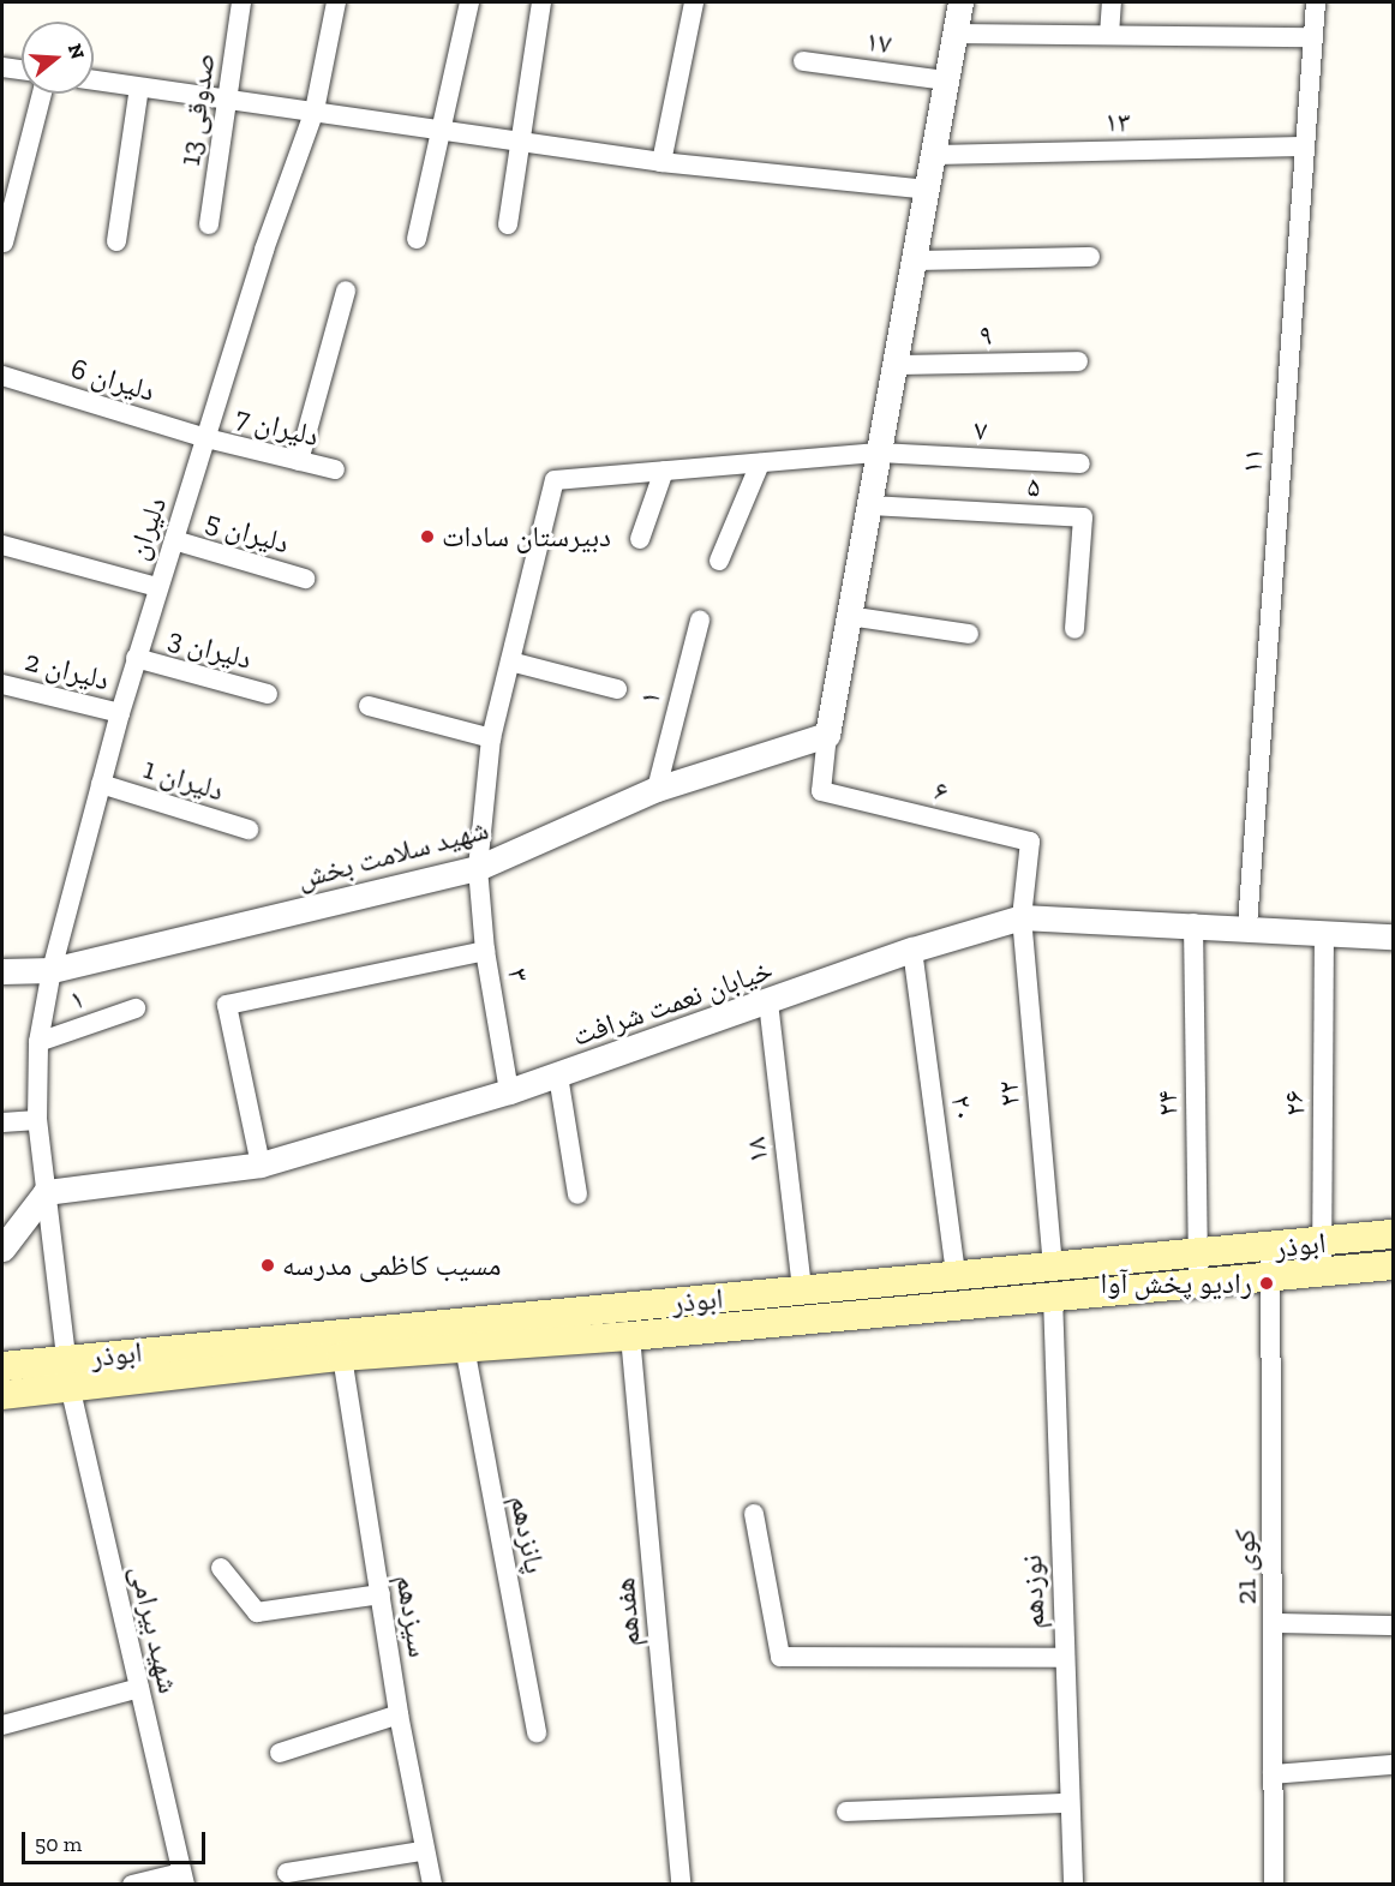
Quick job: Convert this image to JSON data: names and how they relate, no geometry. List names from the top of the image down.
{
  "streets": {
    "main road": ["ابوذر"],
    "street": [
      "۱۷",
      "صدوقی 13",
      "۱۳",
      "۹",
      "دلیران 6",
      "دلیران 7",
      "۷",
      "۱۱",
      "۵",
      "دلیران",
      "دلیران 5",
      "دلیران 3",
      "دلیران 2",
      "۱",
      "دلیران 1",
      "۶",
      "شهید سلامت بخش",
      "۳",
      "خیابان نعمت شرافت",
      "۲۲",
      "۲۴",
      "۲۶",
      "۲۰",
      "۱۸",
      "پانزدهم",
      "کوی 21",
      "نوزدهم",
      "هفدهم",
      "سیزدهم",
      "شهید بیرامی"
    ]
  },
  "crossings": [
    ["۱۳", "۱۱"],
    ["دلیران 6", "دلیران 7"],
    ["دلیران 6", "دلیران"],
    ["دلیران 7", "دلیران"],
    ["۷", "۳"],
    ["۱۱", "خیابان نعمت شرافت"],
    ["دلیران", "دلیران 5"],
    ["دلیران", "دلیران 3"],
    ["دلیران", "دلیران 2"],
    ["دلیران", "۱"],
    ["دلیران", "دلیران 1"],
    ["دلیران", "شهید سلامت بخش"],
    ["دلیران", "خیابان نعمت شرافت"],
    ["دلیران", "شهید بیرامی"],
    ["۱", "شهید سلامت بخش"],
    ["۶", "شهید سلامت بخش"],
    ["۶", "خیابان نعمت شرافت"],
    ["۶", "۲۲"],
    ["شهید سلامت بخش", "۳"],
    ["۳", "خیابان نعمت شرافت"],
    ["خیابان نعمت شرافت", "۲۲"],
    ["خیابان نعمت شرافت", "۲۴"],
    ["خیابان نعمت شرافت", "۲۶"],
    ["خیابان نعمت شرافت", "۲۰"],
    ["خیابان نعمت شرافت", "۱۸"],
    ["خیابان نعمت شرافت", "شهید بیرامی"],
    ["۲۲", "ابوذر"],
    ["۲۴", "ابوذر"],
    ["۲۶", "ابوذر"],
    ["۲۰", "ابوذر"],
    ["۱۸", "ابوذر"],
    ["ابوذر", "پانزدهم"],
    ["ابوذر", "کوی 21"],
    ["ابوذر", "نوزدهم"],
    ["ابوذر", "هفدهم"],
    ["ابوذر", "سیزدهم"],
    ["ابوذر", "شهید بیرامی"]
  ],
  "places": ["دبیرستان سادات", "مسیب کاظمی مدرسه", "رادیو پخش آوا"],
  "scale_bar": "50 m",
  "north": "right"
}
